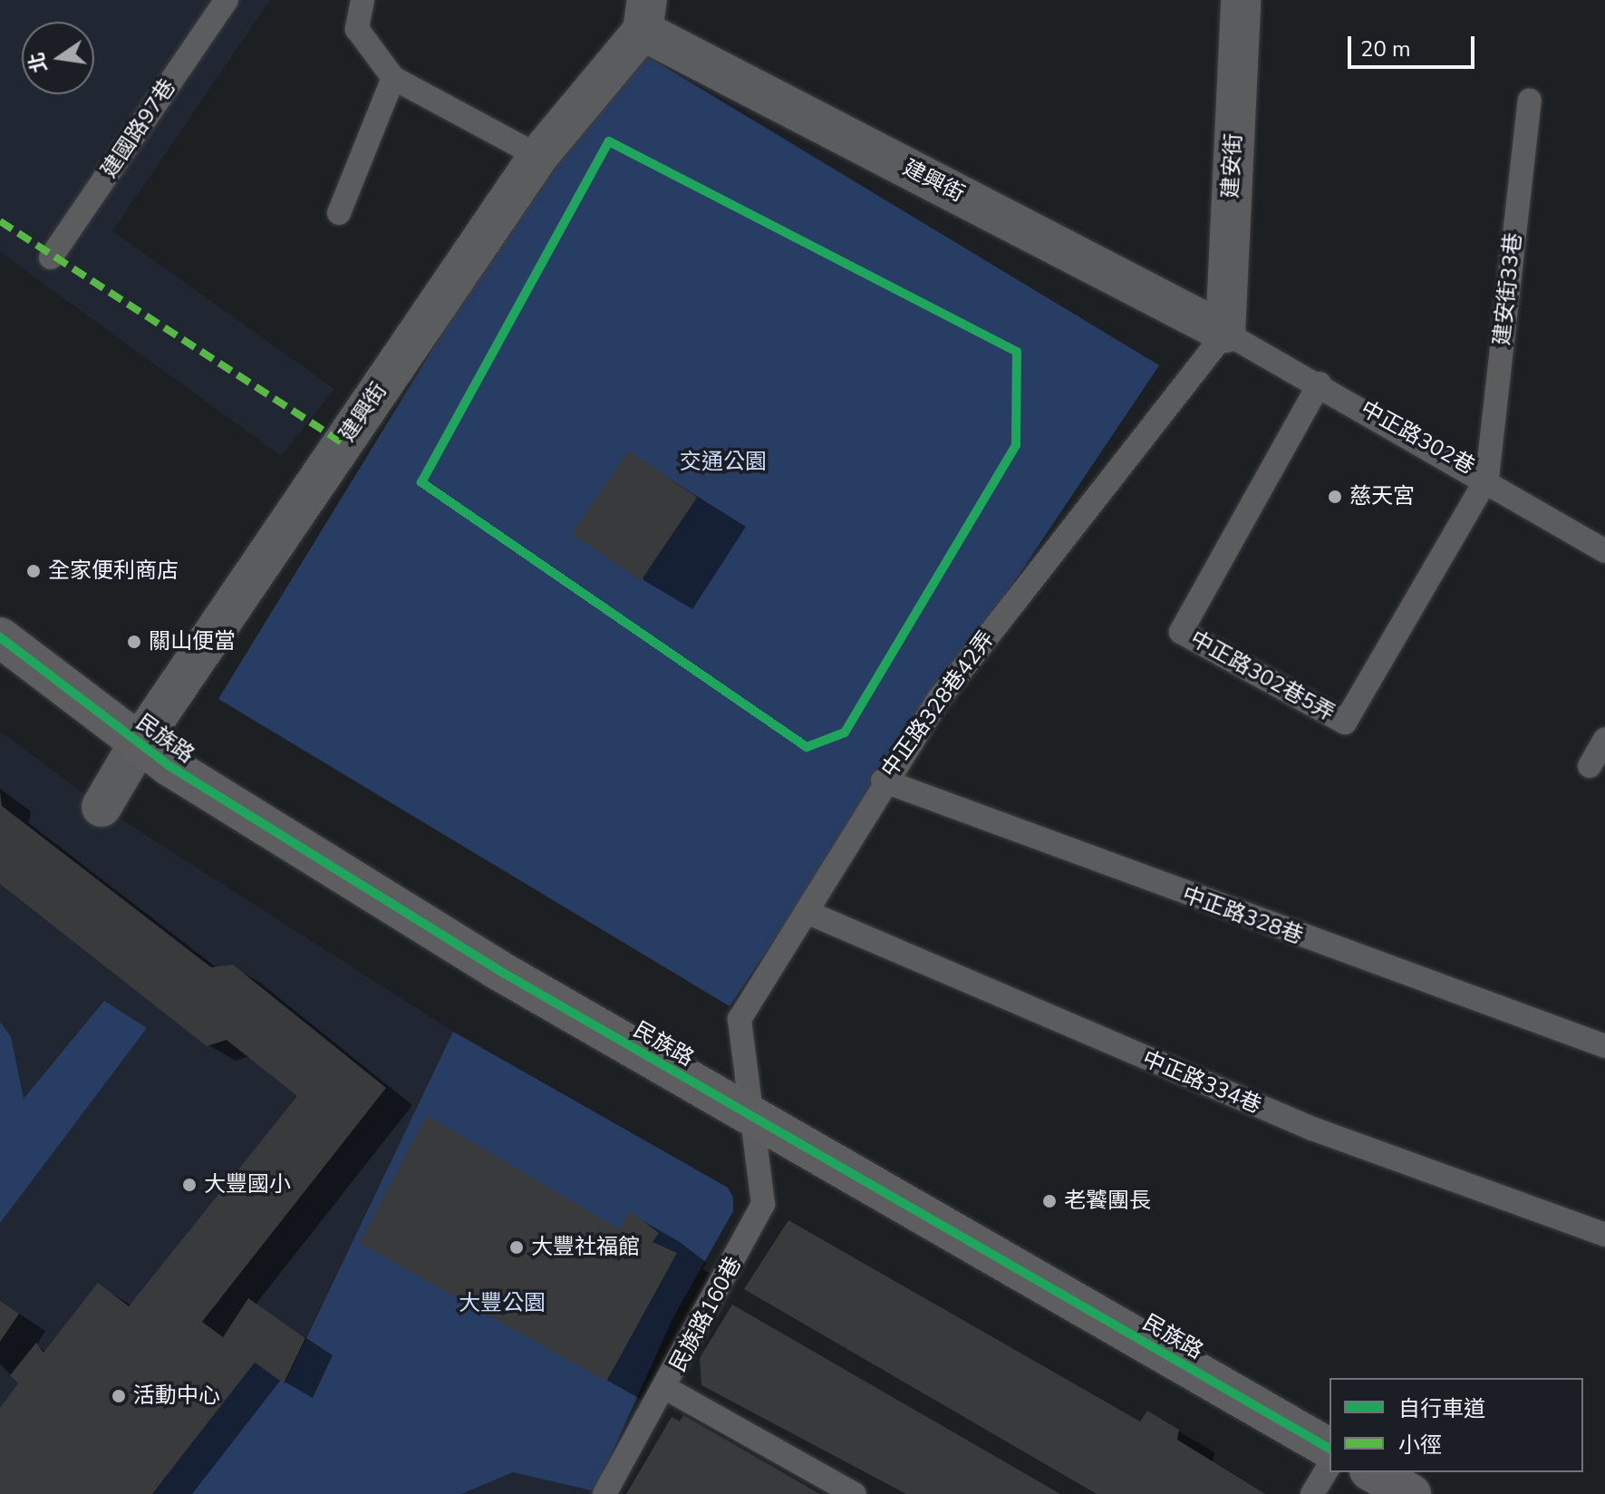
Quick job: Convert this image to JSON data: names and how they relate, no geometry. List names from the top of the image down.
{
  "streets": {
    "street": ["建安街", "建興街", "民族路"],
    "lane": [
      "建國路97巷",
      "建安街33巷",
      "中正路302巷",
      "中正路302巷5弄",
      "中正路328巷42弄",
      "中正路328巷",
      "中正路334巷",
      "民族路160巷"
    ]
  },
  "crossings": [
    ["建安街", "建興街"],
    ["建安街", "中正路302巷"],
    ["建安街", "中正路328巷42弄"],
    ["建興街", "中正路302巷"],
    ["建興街", "中正路328巷42弄"],
    ["建興街", "民族路"],
    ["建安街33巷", "中正路302巷"],
    ["建安街33巷", "中正路302巷5弄"],
    ["中正路302巷", "中正路302巷5弄"],
    ["中正路302巷", "中正路328巷42弄"],
    ["中正路328巷42弄", "民族路"],
    ["中正路328巷42弄", "中正路328巷"],
    ["中正路328巷42弄", "中正路334巷"],
    ["中正路328巷42弄", "民族路160巷"],
    ["民族路", "民族路160巷"]
  ],
  "parks": ["交通公園", "大豐公園"],
  "places": [
    "慈天宮",
    "全家便利商店",
    "關山便當",
    "大豐國小",
    "老饕團長",
    "大豐社福館",
    "活動中心"
  ],
  "legend": ["自行車道", "小徑"],
  "scale_bar": "20 m",
  "north": "left"
}
